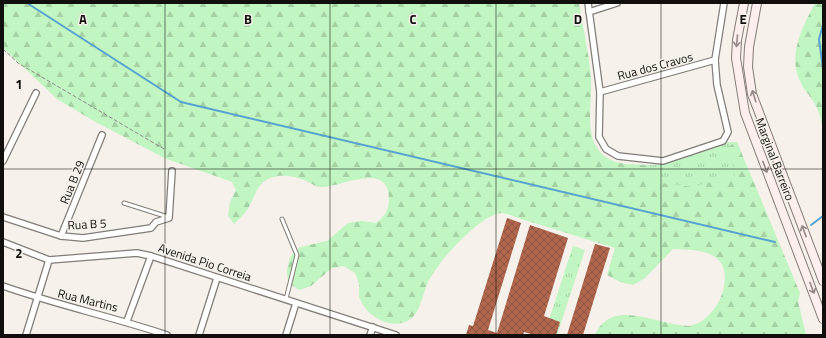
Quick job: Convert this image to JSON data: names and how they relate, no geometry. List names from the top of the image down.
{
  "streets": {
    "street": [
      "Rua dos Cravos",
      "Marginal Barreiro",
      "Rua B 29",
      "Rua B 5",
      "Avenida Pio Correia",
      "Rua Martins"
    ]
  },
  "crossings": [
    ["Rua B 29", "Rua B 5"]
  ],
  "grid": {
    "columns": [
      "A",
      "B",
      "C",
      "D",
      "E"
    ],
    "rows": ["1", "2"]
  }
}
